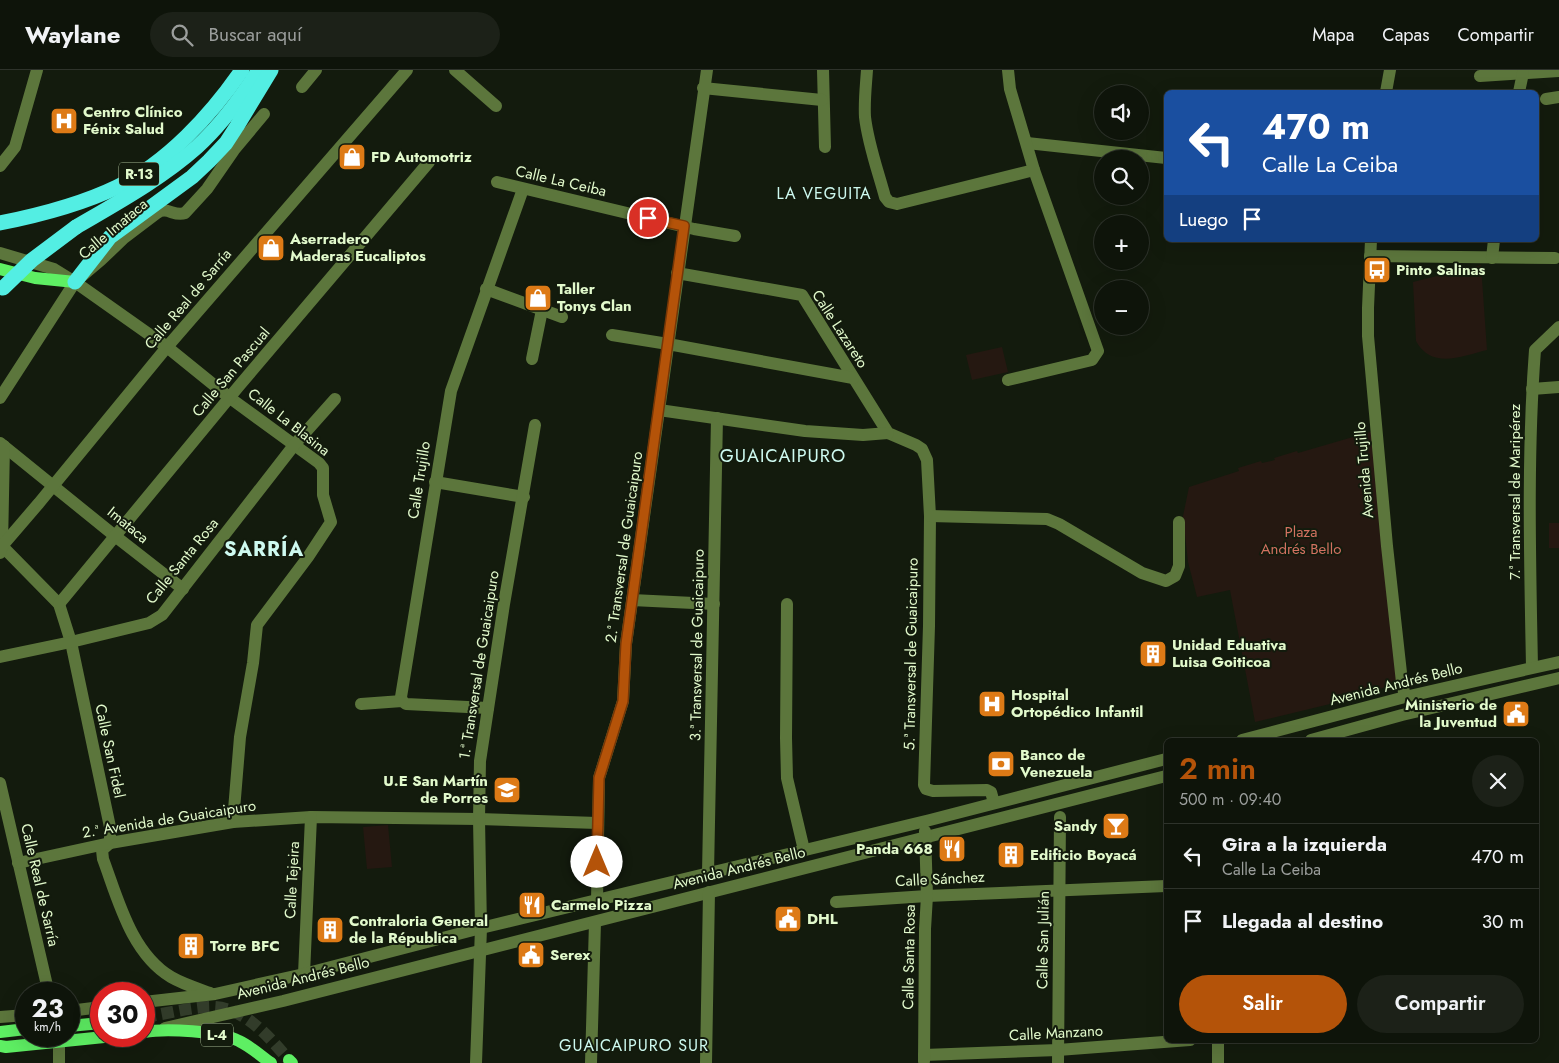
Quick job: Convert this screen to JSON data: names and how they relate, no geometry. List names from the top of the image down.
{
  "streets": {
    "highway": ["R-13"],
    "main road": ["L-4"],
    "street": [
      "Calle La Ceiba",
      "Calle Imataca",
      "Calle Real de Sarría",
      "Calle Lazareto",
      "Calle San Pascual",
      "Calle La Blasina",
      "Avenida Trujillo",
      "Calle Trujillo",
      "7.ª Transversal de Maripérez",
      "Imataca",
      "2.ª Transversal de Guaicaipuro",
      "Calle Santa Rosa",
      "3.ª Transversal de Guaicaipuro",
      "5.ª Transversal de Guaicaipuro",
      "1.ª Transversal de Guaicaipuro",
      "Avenida Andrés Bello",
      "Calle San Fidel",
      "2.ª Avenida de Guaicaipuro",
      "Calle Sánchez",
      "Calle Tejeira",
      "Calle San Julián",
      "Calle Manzano"
    ]
  },
  "crossings": [
    ["R-13", "Calle Imataca"],
    ["R-13", "Calle La Blasina"],
    ["Calle La Ceiba", "Calle Trujillo"],
    ["Calle La Ceiba", "2.ª Transversal de Guaicaipuro"],
    ["Calle Imataca", "Calle La Blasina"],
    ["Calle Real de Sarría", "Calle La Blasina"],
    ["Calle Real de Sarría", "Imataca"],
    ["Calle Real de Sarría", "Calle San Fidel"],
    ["Calle Real de Sarría", "2.ª Avenida de Guaicaipuro"],
    ["Calle Lazareto", "2.ª Transversal de Guaicaipuro"],
    ["Calle Lazareto", "5.ª Transversal de Guaicaipuro"],
    ["Calle San Pascual", "Calle La Blasina"],
    ["Calle San Pascual", "Imataca"],
    ["Calle San Pascual", "Calle San Fidel"],
    ["Calle La Blasina", "Calle Santa Rosa"],
    ["Calle La Blasina", "2.ª Avenida de Guaicaipuro"],
    ["Avenida Trujillo", "Avenida Andrés Bello"],
    ["7.ª Transversal de Maripérez", "Avenida Andrés Bello"],
    ["Imataca", "Calle Santa Rosa"],
    ["2.ª Transversal de Guaicaipuro", "Avenida Andrés Bello"],
    ["2.ª Transversal de Guaicaipuro", "2.ª Avenida de Guaicaipuro"],
    ["Calle Santa Rosa", "Avenida Andrés Bello"],
    ["Calle Santa Rosa", "Calle San Fidel"],
    ["Calle Santa Rosa", "Calle Sánchez"],
    ["Calle Santa Rosa", "Calle Manzano"],
    ["3.ª Transversal de Guaicaipuro", "Avenida Andrés Bello"],
    ["5.ª Transversal de Guaicaipuro", "Avenida Andrés Bello"],
    ["1.ª Transversal de Guaicaipuro", "Avenida Andrés Bello"],
    ["1.ª Transversal de Guaicaipuro", "2.ª Avenida de Guaicaipuro"],
    ["Avenida Andrés Bello", "Calle San Fidel"],
    ["Avenida Andrés Bello", "Calle Tejeira"],
    ["Calle San Fidel", "2.ª Avenida de Guaicaipuro"],
    ["2.ª Avenida de Guaicaipuro", "Calle Tejeira"],
    ["Calle Sánchez", "Calle San Julián"],
    ["Calle San Julián", "Calle Manzano"]
  ],
  "districts": [
    "LA VEGUITA",
    "GUAICAIPURO",
    "SARRÍA",
    "GUAICAIPURO SUR"
  ],
  "parks": ["Plaza Andrés Bello"],
  "places": {
    "hospital": ["Centro Clínico Fénix Salud", "Hospital Ortopédico Infantil"],
    "shop": ["FD Automotriz", "Aserradero Maderas Eucaliptos", "Taller Tonys Clan"],
    "bus stop": ["Pinto Salinas"],
    "building": [
      "Unidad Eduativa Luisa Goiticoa",
      "Edificio Boyacá",
      "Contraloria General de la Républica",
      "Torre BFC"
    ],
    "public building": ["Ministerio de la Juventud", "DHL", "Serex"],
    "bank": ["Banco de Venezuela"],
    "school or university": ["U.E San Martín de Porres"],
    "bar": ["Sandy"],
    "restaurant": ["Panda 668", "Carmelo Pizza"]
  },
  "page": {
    "header": "Waylane",
    "search": "Buscar aquí",
    "nav": ["Mapa", "Capas", "Compartir"],
    "map_buttons": ["+", "−"],
    "turn": ["470 m", "Calle La Ceiba"],
    "then": "Luego",
    "heading": ["2 min", "500 m · 09:40"],
    "list": [
      {
        "name": "Gira a la izquierda",
        "note": "Calle La Ceiba",
        "value": "470 m"
      },
      {
        "name": "Llegada al destino",
        "value": "30 m"
      }
    ],
    "buttons": ["Salir", "Compartir"],
    "speed": "23 km/h",
    "limit": "30"
  }
}
